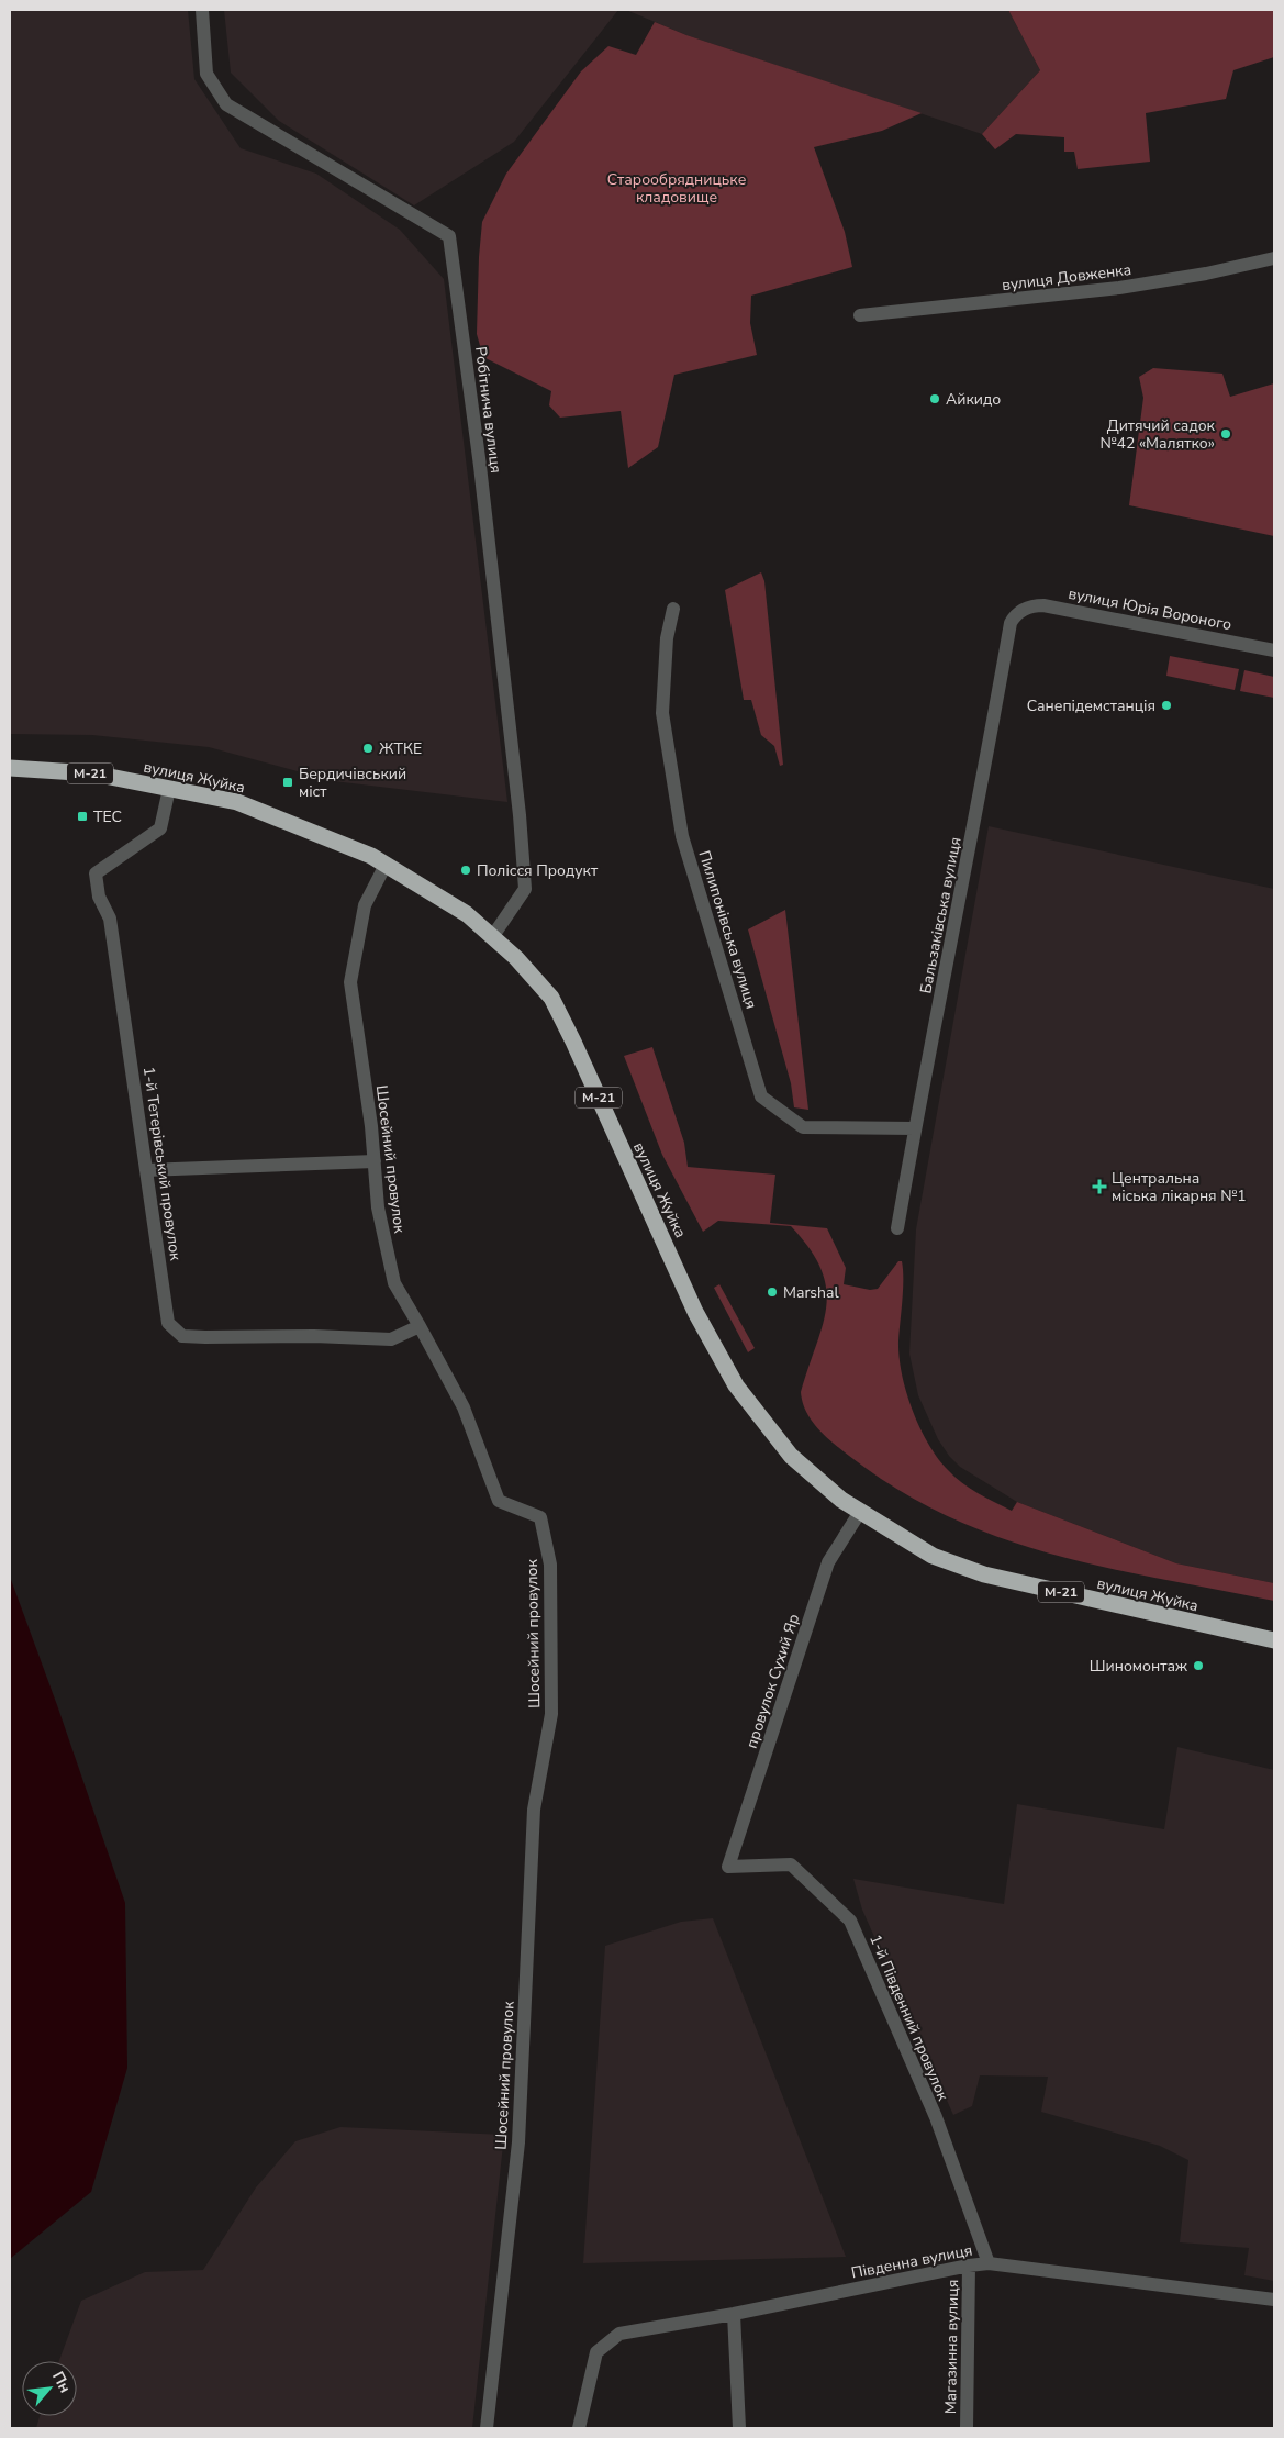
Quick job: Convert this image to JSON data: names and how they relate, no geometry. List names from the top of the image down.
{
  "streets": {
    "highway": ["М-21", "вулиця Жуйка"],
    "street": [
      "вулиця Довженка",
      "Робітнича вулиця",
      "вулиця Юрія Вороного",
      "Бальзаківська вулиця",
      "Пилипонівська вулиця",
      "Шосейний провулок",
      "1-й Тетерівський провулок",
      "провулок Сухий Яр",
      "1-й Південний провулок",
      "Південна вулиця",
      "Магазинна вулиця"
    ]
  },
  "crossings": [
    ["Робітнича вулиця", "вулиця Жуйка"],
    ["вулиця Юрія Вороного", "Бальзаківська вулиця"],
    ["вулиця Жуйка", "Шосейний провулок"],
    ["вулиця Жуйка", "1-й Тетерівський провулок"],
    ["вулиця Жуйка", "провулок Сухий Яр"],
    ["Бальзаківська вулиця", "Пилипонівська вулиця"],
    ["Шосейний провулок", "1-й Тетерівський провулок"],
    ["провулок Сухий Яр", "1-й Південний провулок"],
    ["1-й Південний провулок", "Південна вулиця"],
    ["Південна вулиця", "Магазинна вулиця"]
  ],
  "parks": ["Старообрядницьке кладовище"],
  "places": {
    "other": [
      "Айкидо",
      "Дитячий садок №42 «Малятко»",
      "Санепідемстанція",
      "ЖТКЕ",
      "Полісся Продукт",
      "Marshal",
      "Шиномонтаж"
    ],
    "transit": ["Бердичівський міст", "ТЕС"],
    "health": ["Центральна міська лікарня №1"]
  },
  "north": "top right"
}
